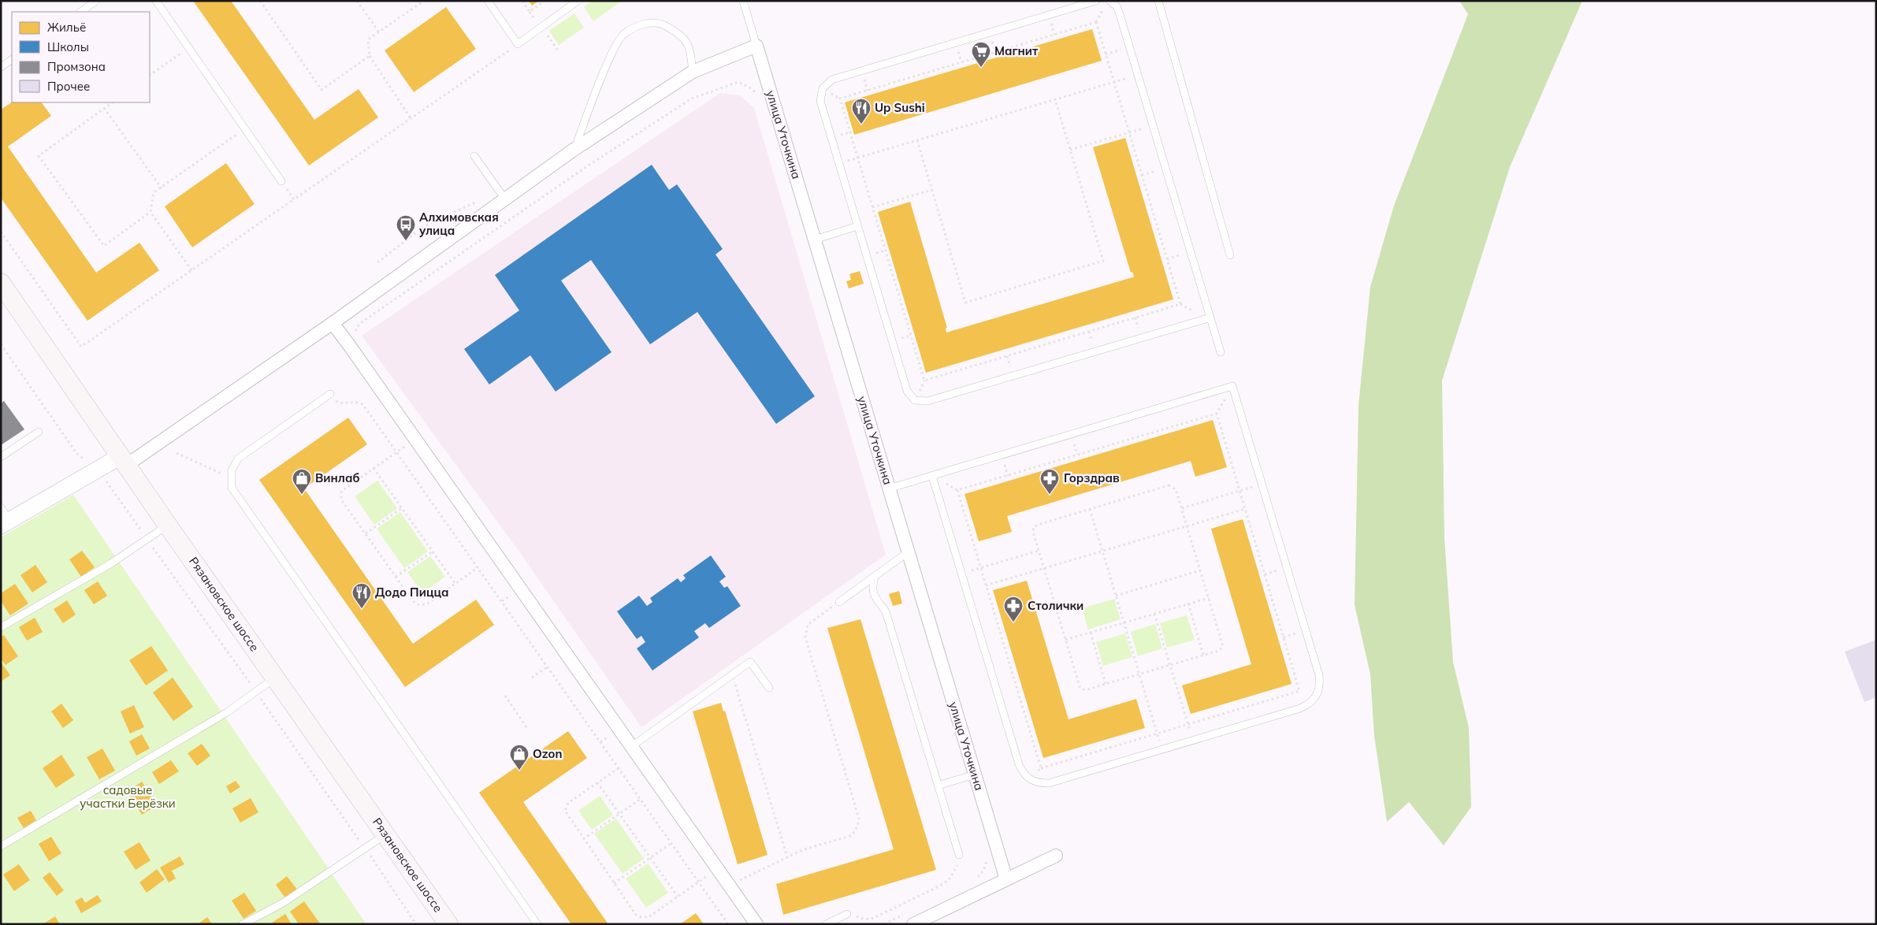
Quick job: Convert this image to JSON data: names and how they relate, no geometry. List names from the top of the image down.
{
  "streets": {
    "main road": ["Рязановское шоссе"],
    "street": ["улица Уточкина"]
  },
  "parks": ["садовые участки Берёзки"],
  "places": {
    "supermarket": ["Магнит"],
    "restaurant": ["Up Sushi", "Додо Пицца"],
    "bus stop": ["Алхимовская улица"],
    "shop": ["Винлаб", "Ozon"],
    "pharmacy": ["Горздрав", "Столички"]
  },
  "legend": [
    "Жильё",
    "Школы",
    "Промзона",
    "Прочее"
  ]
}
